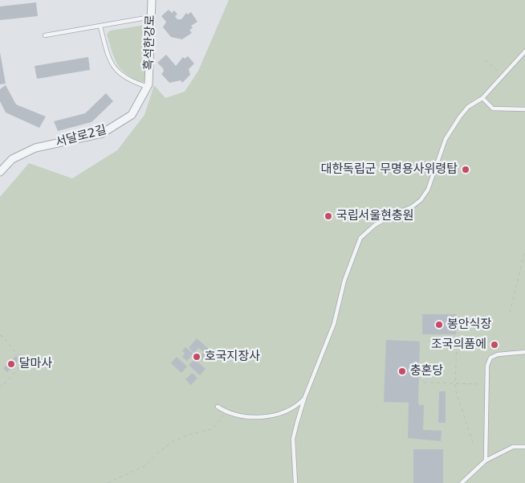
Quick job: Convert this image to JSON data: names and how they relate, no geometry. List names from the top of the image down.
{
  "streets": {
    "street": ["흑석한강로", "서달로2길"]
  },
  "crossings": [
    ["흑석한강로", "서달로2길"]
  ],
  "places": [
    "대한독립군 무명용사위령탑",
    "국립서울현충원",
    "봉안식장",
    "조국의품에",
    "호국지장사",
    "달마사",
    "충혼당"
  ]
}
